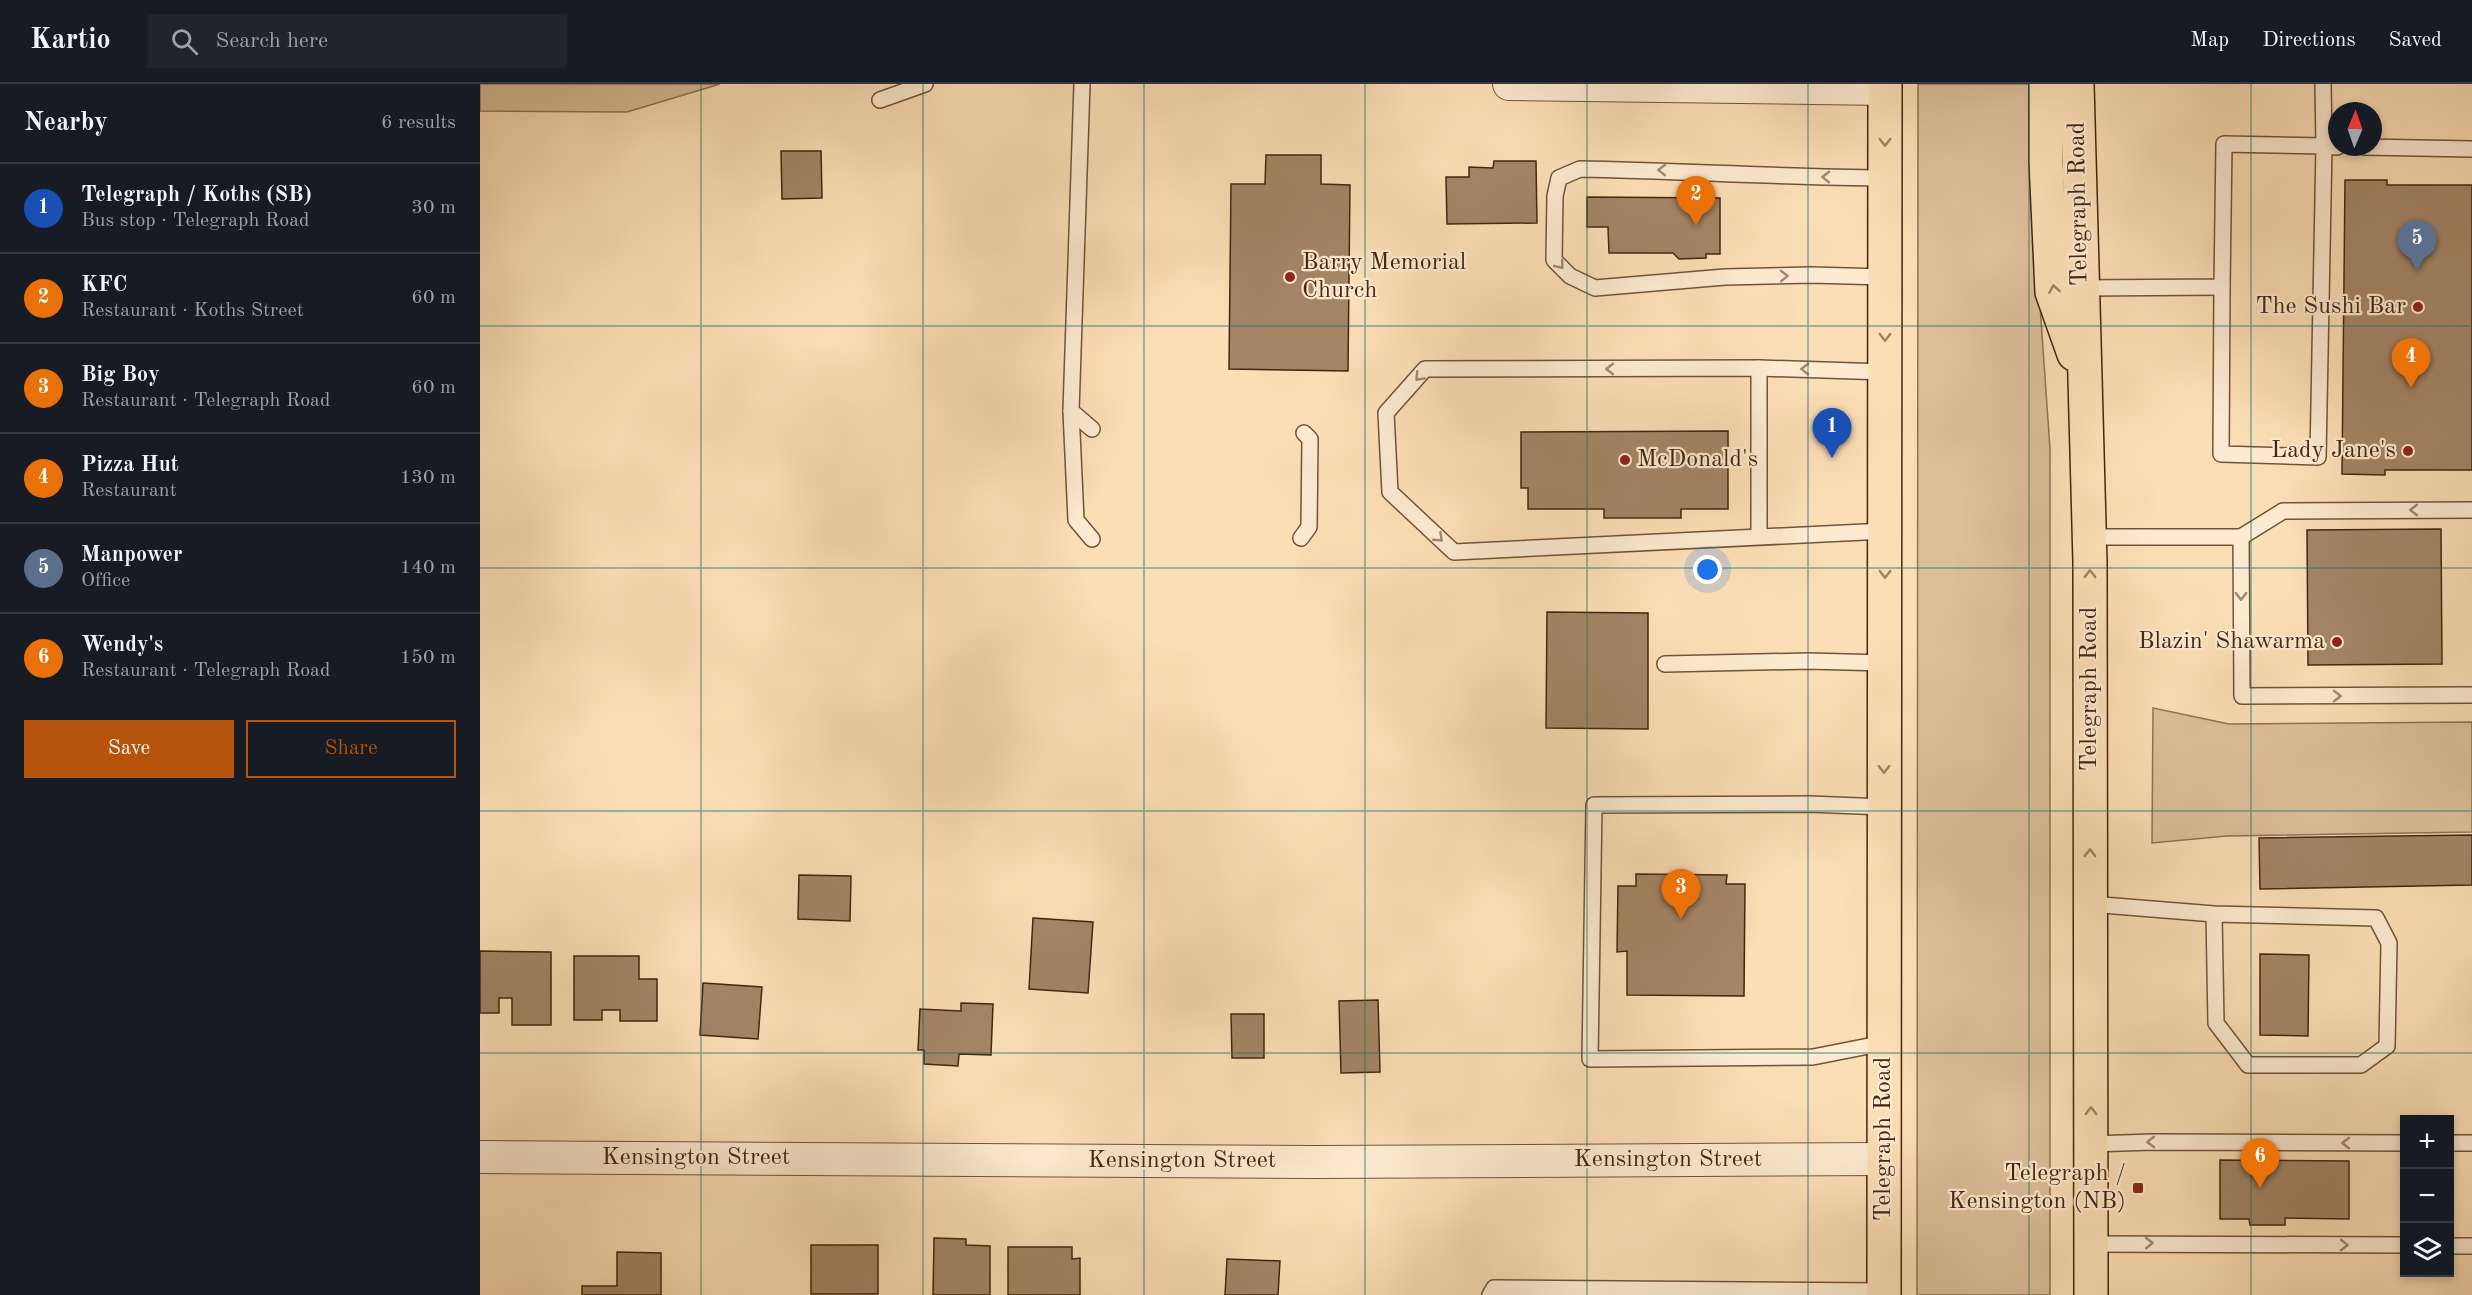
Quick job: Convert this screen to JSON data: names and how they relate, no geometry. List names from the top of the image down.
{
  "streets": {
    "main road": ["Telegraph Road"],
    "street": ["Kensington Street"]
  },
  "crossings": [
    ["Telegraph Road", "Kensington Street"]
  ],
  "places": {
    "other": [
      "Barry Memorial Church",
      "The Sushi Bar",
      "Lady Jane's",
      "McDonald's",
      "Blazin' Shawarma"
    ],
    "transit": ["Telegraph / Kensington (NB)"]
  },
  "north": "top",
  "page": {
    "header": "Kartio",
    "search": "Search here",
    "nav": ["Map", "Directions", "Saved"],
    "heading": ["Nearby", "6 results"],
    "list": [
      {
        "mark": "1",
        "name": "Telegraph / Koths (SB)",
        "note": "Bus stop · Telegraph Road",
        "value": "30 m"
      },
      {
        "mark": "2",
        "name": "KFC",
        "note": "Restaurant · Koths Street",
        "value": "60 m"
      },
      {
        "mark": "3",
        "name": "Big Boy",
        "note": "Restaurant · Telegraph Road",
        "value": "60 m"
      },
      {
        "mark": "4",
        "name": "Pizza Hut",
        "note": "Restaurant",
        "value": "130 m"
      },
      {
        "mark": "5",
        "name": "Manpower",
        "note": "Office",
        "value": "140 m"
      },
      {
        "mark": "6",
        "name": "Wendy's",
        "note": "Restaurant · Telegraph Road",
        "value": "150 m"
      }
    ],
    "pins": [
      "2",
      "5",
      "4",
      "1",
      "3",
      "6"
    ],
    "buttons": ["Save", "Share"],
    "map_buttons": ["+", "−"]
  }
}
